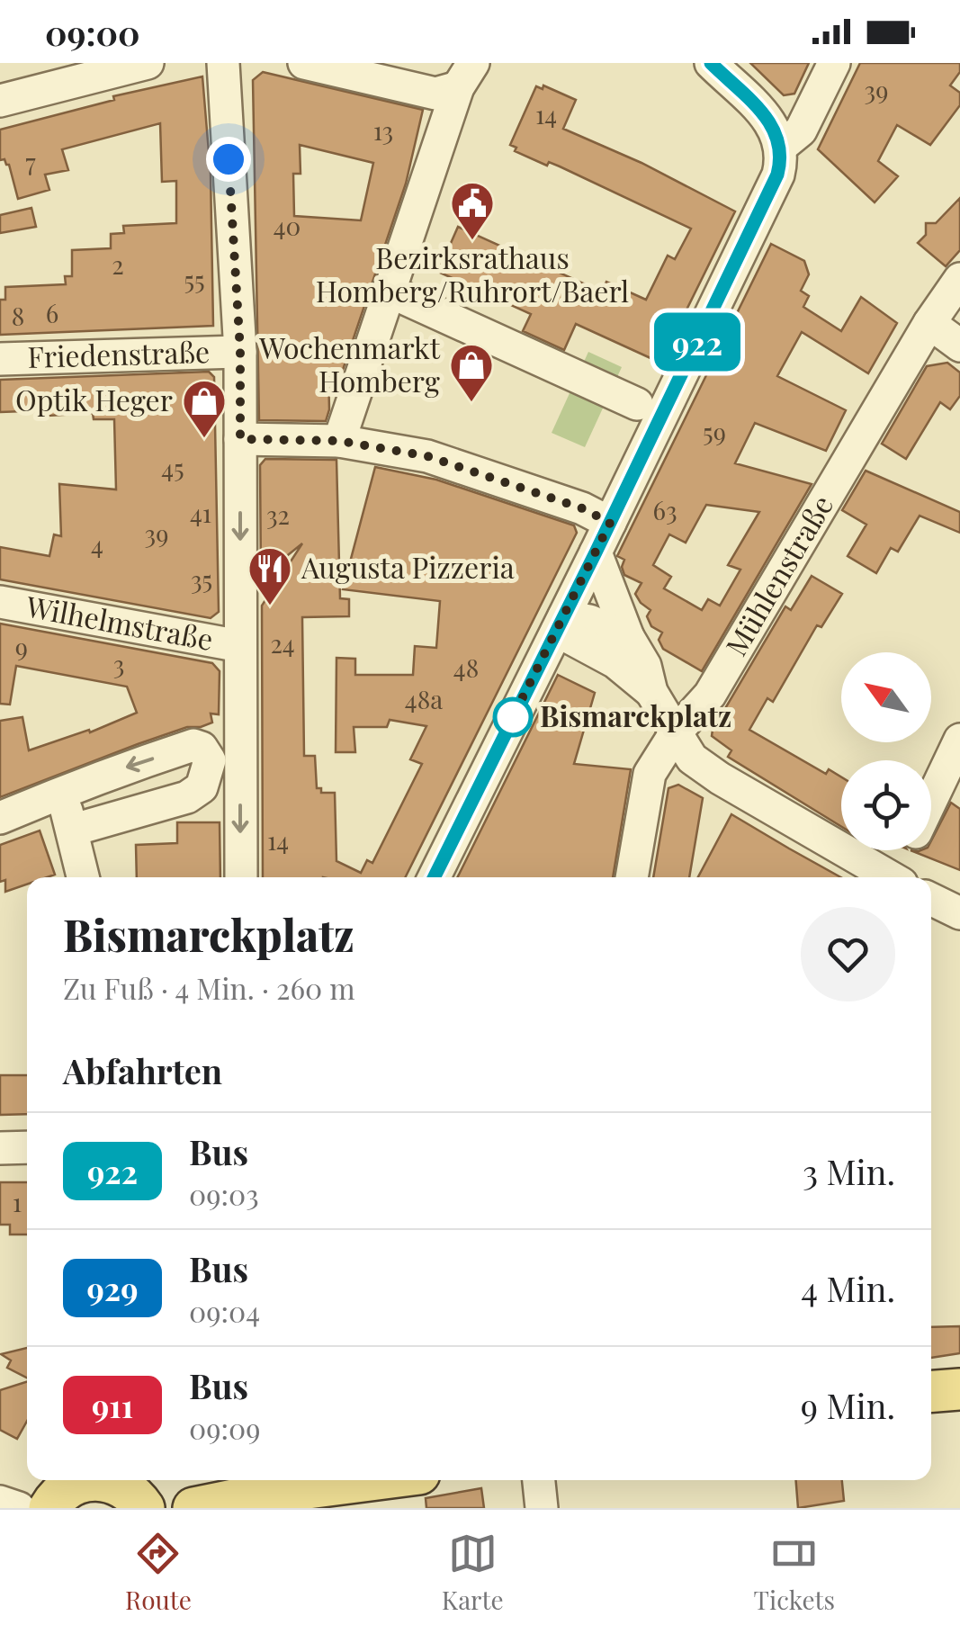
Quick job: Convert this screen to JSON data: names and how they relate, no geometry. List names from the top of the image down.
{
  "streets": {
    "street": ["Friedenstraße", "Mühlenstraße", "Wilhelmstraße"]
  },
  "places": {
    "public building": ["Bezirksrathaus Homberg/Ruhrort/Baerl"],
    "shop": ["Wochenmarkt Homberg", "Optik Heger"],
    "restaurant": ["Augusta Pizzeria"],
    "other": ["Bismarckplatz"]
  },
  "lines": ["bus line 922"],
  "house_numbers": [
    "39",
    "14",
    "13",
    "7",
    "40",
    "2",
    "55",
    "6",
    "8",
    "59",
    "45",
    "63",
    "41",
    "32",
    "39",
    "4",
    "35",
    "24",
    "9",
    "3",
    "48",
    "48a",
    "14",
    "1"
  ],
  "north": "top left",
  "page": {
    "status": "09:00",
    "on_map": "922",
    "heading": [
      ["Bismarckplatz", "Zu Fuß · 4 Min. · 260 m"],
      "Abfahrten"
    ],
    "list": [
      {
        "mark": "922",
        "name": "Bus",
        "note": "09:03",
        "value": "3 Min."
      },
      {
        "mark": "929",
        "name": "Bus",
        "note": "09:04",
        "value": "4 Min."
      },
      {
        "mark": "911",
        "name": "Bus",
        "note": "09:09",
        "value": "9 Min."
      }
    ],
    "tabs": ["Route", "Karte", "Tickets"]
  }
}
